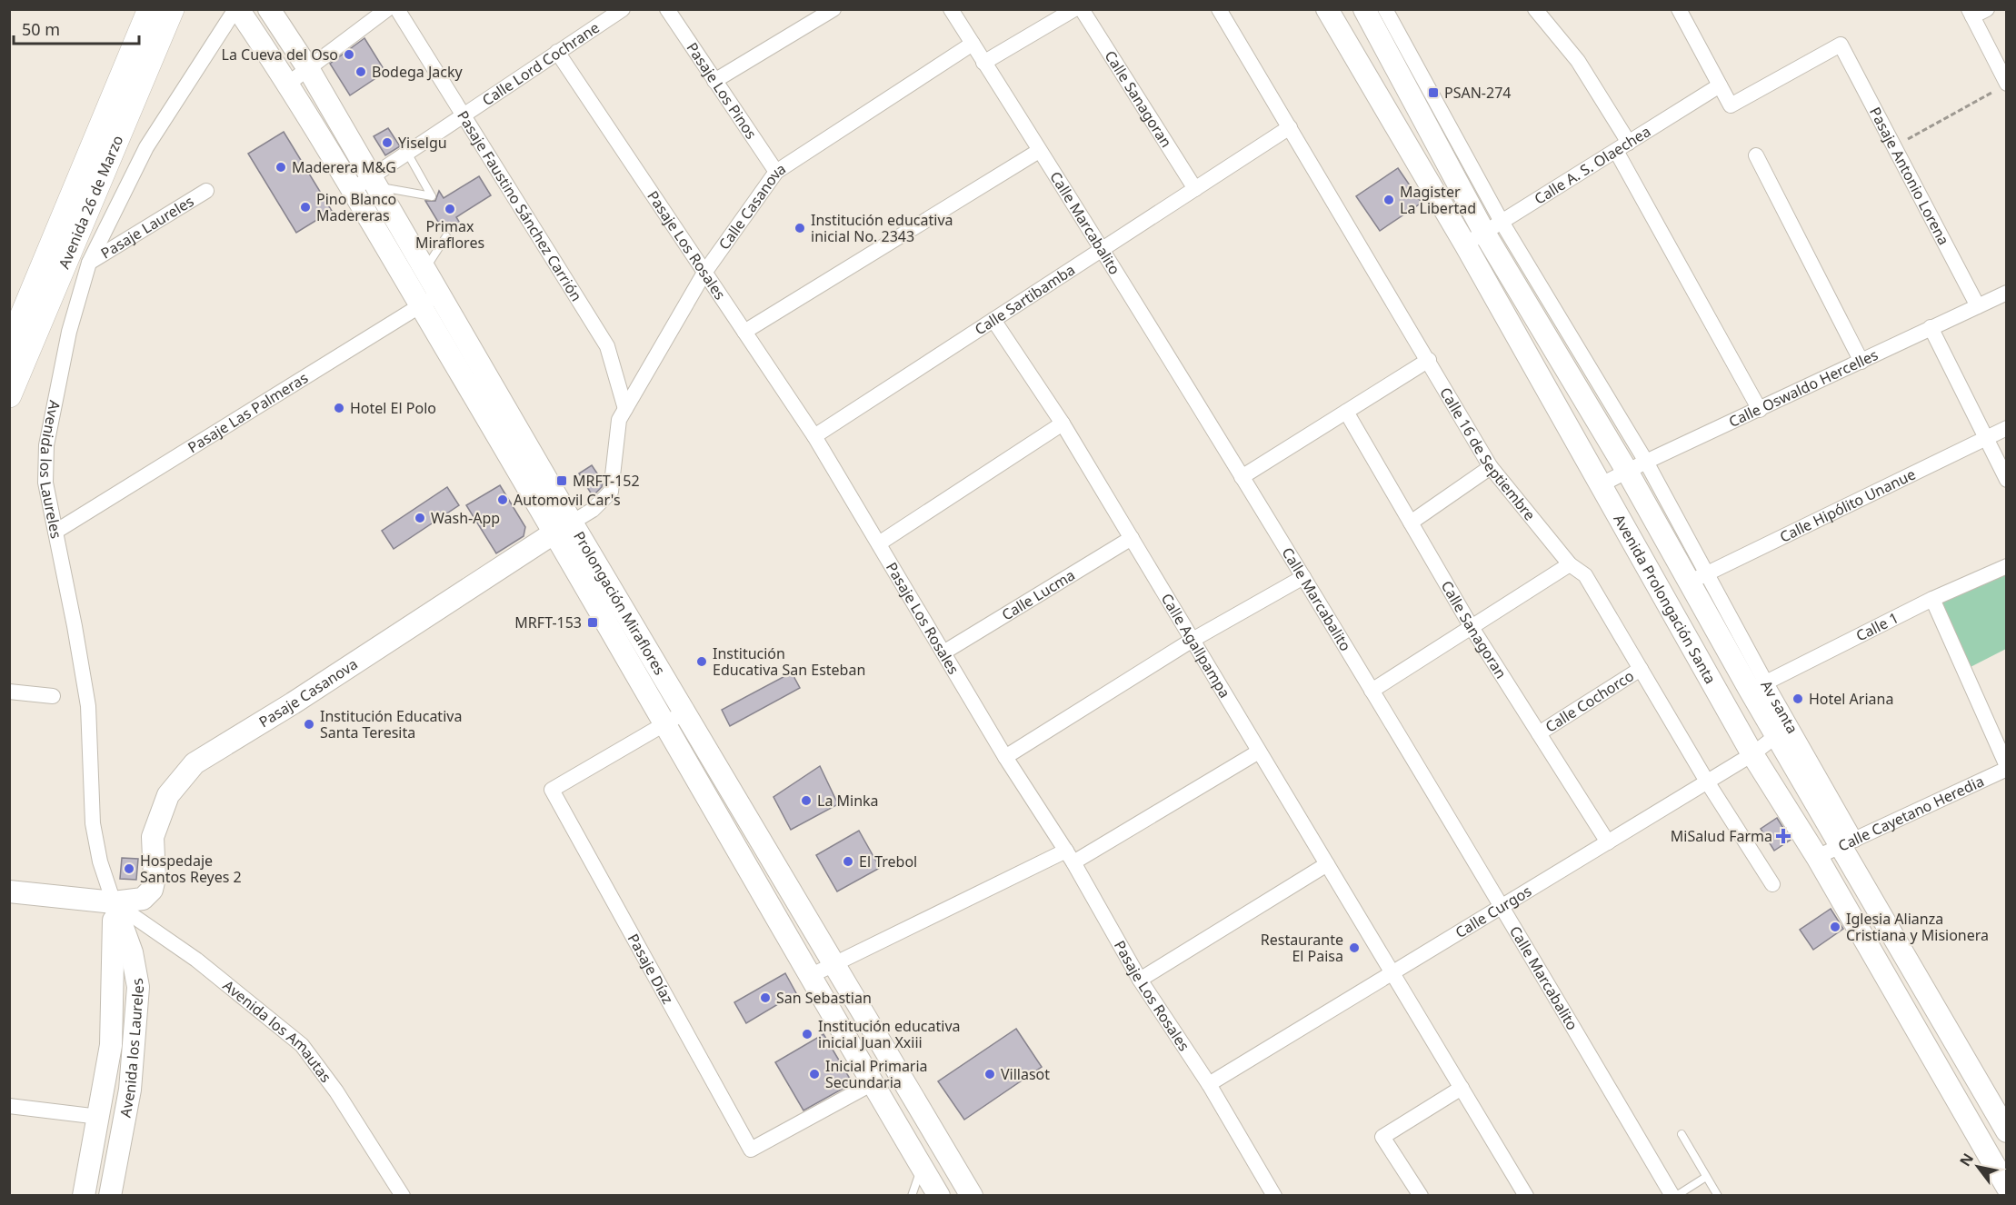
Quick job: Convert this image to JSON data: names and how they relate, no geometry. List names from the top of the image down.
{
  "streets": {
    "main road": ["Avenida 26 de Marzo"],
    "street": [
      "Calle Lord Cochrane",
      "Pasaje Los Pinos",
      "Calle Sanagoran",
      "Calle A. S. Olaechea",
      "Pasaje Antonio Lorena",
      "Pasaje Faustino Sánchez Carrión",
      "Calle Casanova",
      "Calle Marcabalito",
      "Pasaje Laureles",
      "Pasaje Los Rosales",
      "Calle Sartibamba",
      "Calle Oswaldo Hercelles",
      "Pasaje Las Palmeras",
      "Calle 16 de Septiembre",
      "Avenida los Laureles",
      "Calle Hipólito Unanue",
      "Calle Lucma",
      "Avenida Prolongación Santa",
      "Prolongación Miraflores",
      "Calle 1",
      "Calle Agallpampa",
      "Pasaje Casanova",
      "Calle Cochorco",
      "Av santa",
      "Calle Cayetano Heredia",
      "Calle Curgos",
      "Pasaje Díaz",
      "Avenida los Amautas"
    ]
  },
  "crossings": [
    ["Calle Lord Cochrane", "Pasaje Faustino Sánchez Carrión"],
    ["Calle Lord Cochrane", "Pasaje Los Rosales"],
    ["Calle Lord Cochrane", "Prolongación Miraflores"],
    ["Pasaje Los Pinos", "Calle Casanova"],
    ["Calle Sanagoran", "Calle Sartibamba"],
    ["Calle Sanagoran", "Calle Cochorco"],
    ["Calle Sanagoran", "Calle Curgos"],
    ["Calle A. S. Olaechea", "Pasaje Antonio Lorena"],
    ["Calle A. S. Olaechea", "Avenida Prolongación Santa"],
    ["Pasaje Antonio Lorena", "Calle Oswaldo Hercelles"],
    ["Pasaje Faustino Sánchez Carrión", "Calle Casanova"],
    ["Calle Casanova", "Calle Marcabalito"],
    ["Calle Casanova", "Pasaje Los Rosales"],
    ["Calle Casanova", "Prolongación Miraflores"],
    ["Calle Casanova", "Pasaje Casanova"],
    ["Calle Marcabalito", "Calle Sartibamba"],
    ["Calle Marcabalito", "Calle Curgos"],
    ["Pasaje Laureles", "Avenida los Laureles"],
    ["Pasaje Los Rosales", "Calle Sartibamba"],
    ["Pasaje Los Rosales", "Calle Lucma"],
    ["Pasaje Los Rosales", "Calle Curgos"],
    ["Calle Sartibamba", "Calle 16 de Septiembre"],
    ["Calle Sartibamba", "Calle Agallpampa"],
    ["Calle Oswaldo Hercelles", "Avenida Prolongación Santa"],
    ["Pasaje Las Palmeras", "Avenida los Laureles"],
    ["Pasaje Las Palmeras", "Prolongación Miraflores"],
    ["Calle 16 de Septiembre", "Calle Cochorco"],
    ["Calle 16 de Septiembre", "Calle Curgos"],
    ["Avenida los Laureles", "Prolongación Miraflores"],
    ["Avenida los Laureles", "Pasaje Casanova"],
    ["Avenida los Laureles", "Avenida los Amautas"],
    ["Calle Hipólito Unanue", "Avenida Prolongación Santa"],
    ["Calle Lucma", "Calle Agallpampa"],
    ["Avenida Prolongación Santa", "Calle 1"],
    ["Avenida Prolongación Santa", "Av santa"],
    ["Avenida Prolongación Santa", "Calle Cayetano Heredia"],
    ["Avenida Prolongación Santa", "Calle Curgos"],
    ["Prolongación Miraflores", "Pasaje Casanova"],
    ["Prolongación Miraflores", "Pasaje Díaz"],
    ["Calle 1", "Av santa"],
    ["Calle Agallpampa", "Calle Curgos"],
    ["Pasaje Casanova", "Avenida los Amautas"],
    ["Av santa", "Calle Cayetano Heredia"]
  ],
  "places": {
    "other": [
      "La Cueva del Oso",
      "Bodega Jacky",
      "Yiselgu",
      "Maderera M&G",
      "Magister La Libertad",
      "Pino Blanco Madereras",
      "Primax Miraflores",
      "Institución educativa inicial No. 2343",
      "Hotel El Polo",
      "Automovil Car's",
      "Wash-App",
      "Institución Educativa San Esteban",
      "Hotel Ariana",
      "Institución Educativa Santa Teresita",
      "La Minka",
      "El Trebol",
      "Hospedaje Santos Reyes 2",
      "Iglesia Alianza Cristiana y Misionera",
      "Restaurante El Paisa",
      "San Sebastian",
      "Institución educativa inicial Juan Xxiii",
      "Inicial Primaria Secundaria",
      "Villasot"
    ],
    "transit": ["PSAN-274", "MRFT-152", "MRFT-153"],
    "health": ["MiSalud Farma"]
  },
  "scale_bar": "50 m",
  "north": "top left"
}
